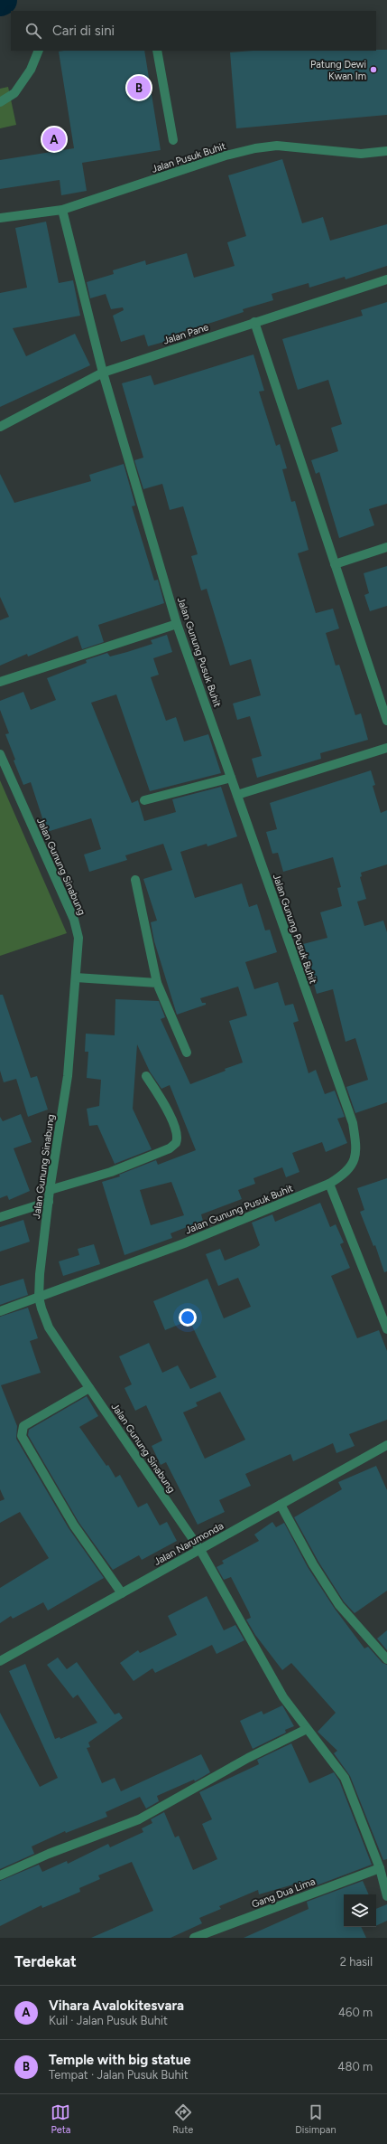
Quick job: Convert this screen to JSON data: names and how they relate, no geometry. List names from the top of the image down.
{
  "streets": {
    "street": [
      "Jalan Pusuk Buhit",
      "Jalan Pane",
      "Jalan Gunung Pusuk Buhit",
      "Jalan Gunung Sinabung",
      "Jalan Narumonda",
      "Gang Dua Lima"
    ]
  },
  "crossings": [
    ["Jalan Pusuk Buhit", "Jalan Gunung Pusuk Buhit"],
    ["Jalan Pane", "Jalan Gunung Pusuk Buhit"],
    ["Jalan Gunung Pusuk Buhit", "Jalan Gunung Sinabung"],
    ["Jalan Gunung Sinabung", "Jalan Narumonda"],
    ["Jalan Gunung Sinabung", "Gang Dua Lima"]
  ],
  "places": ["Patung Dewi Kwan Im"],
  "page": {
    "search": "Cari di sini",
    "pins": ["B", "A"],
    "heading": ["Terdekat", "2 hasil"],
    "list": [
      {
        "mark": "A",
        "name": "Vihara Avalokitesvara",
        "note": "Kuil · Jalan Pusuk Buhit",
        "value": "460 m"
      },
      {
        "mark": "B",
        "name": "Temple with big statue",
        "note": "Tempat · Jalan Pusuk Buhit",
        "value": "480 m"
      }
    ],
    "nav": ["Peta", "Rute", "Disimpan"]
  }
}
